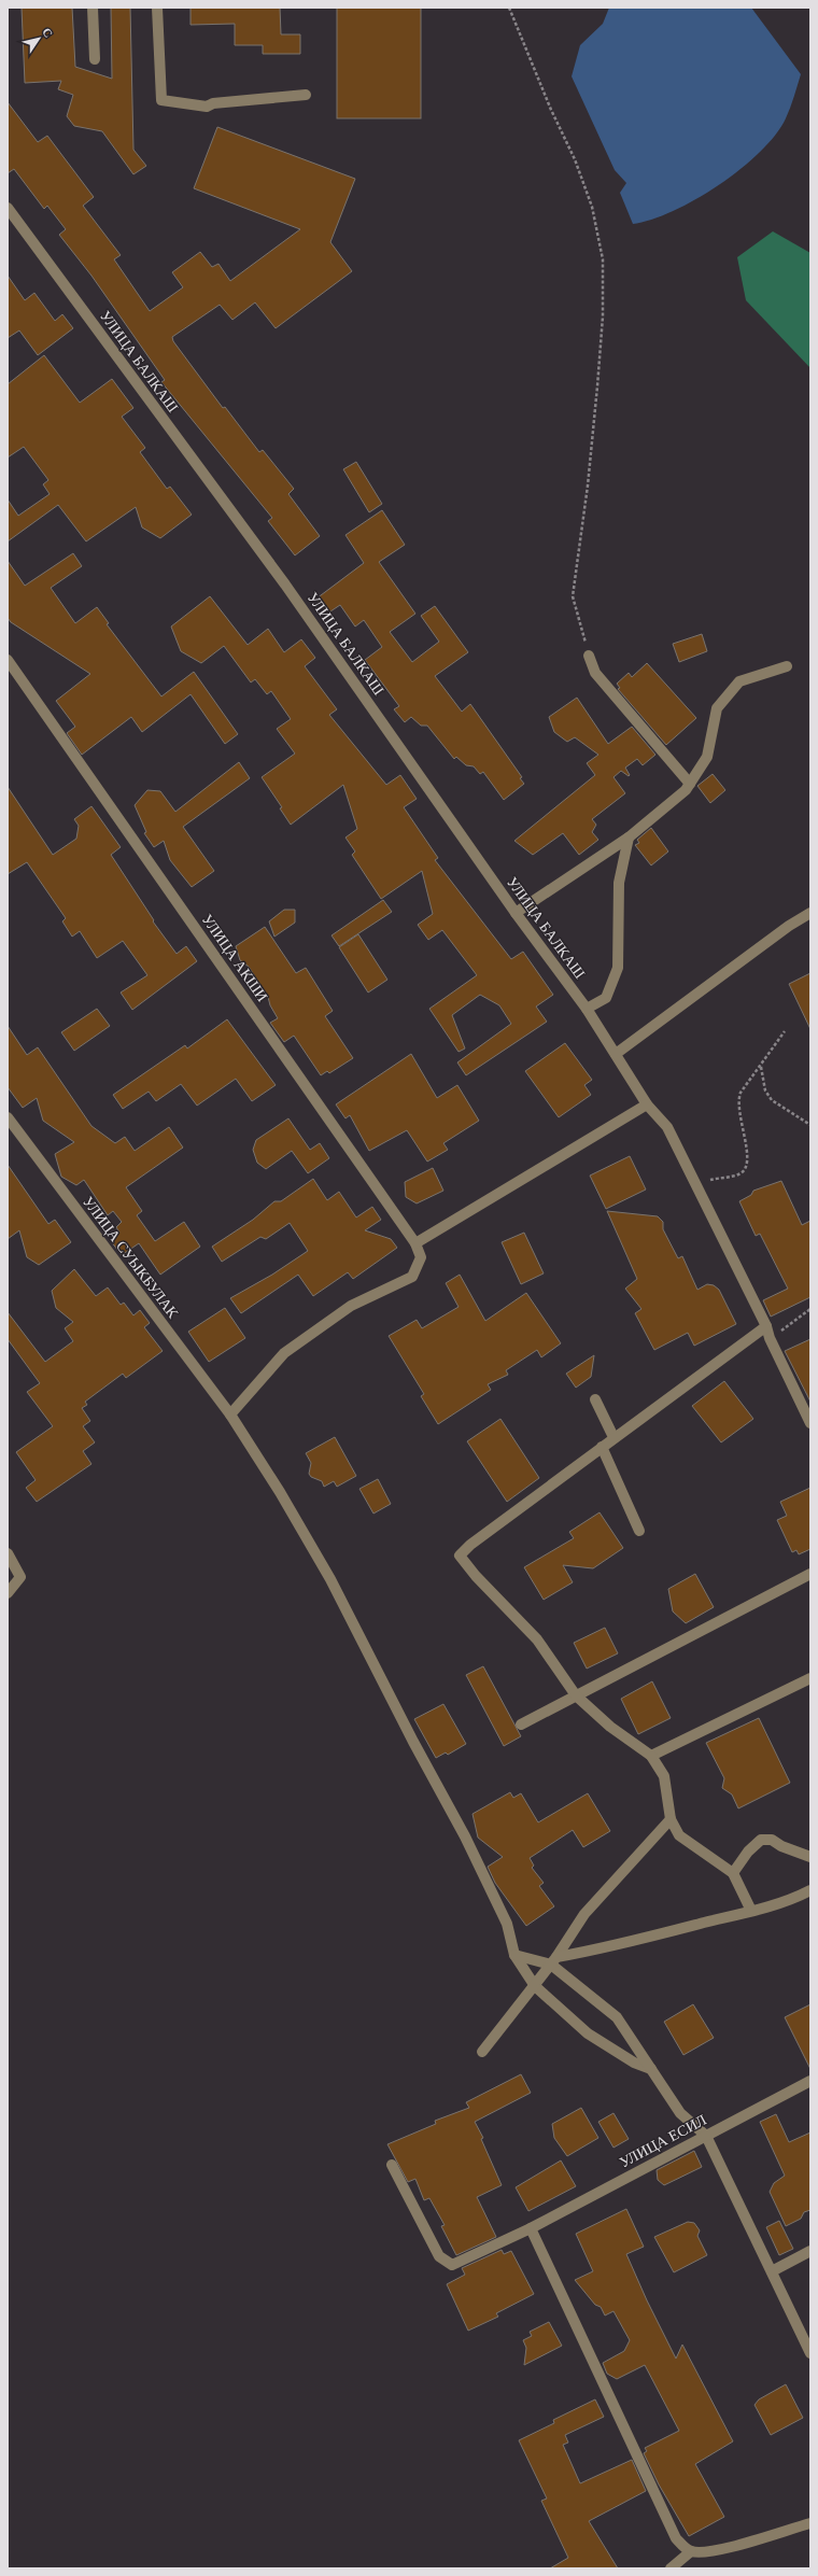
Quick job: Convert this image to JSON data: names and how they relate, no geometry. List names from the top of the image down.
{
  "streets": {
    "street": [
      "УЛИЦА БАЛКАШ",
      "УЛИЦА АКШИ",
      "УЛИЦА СУЫКБУЛАК",
      "УЛИЦА ЕСИЛ"
    ]
  },
  "crossings": [
    ["УЛИЦА АКШИ", "УЛИЦА СУЫКБУЛАК"]
  ],
  "north": "top right"
}
